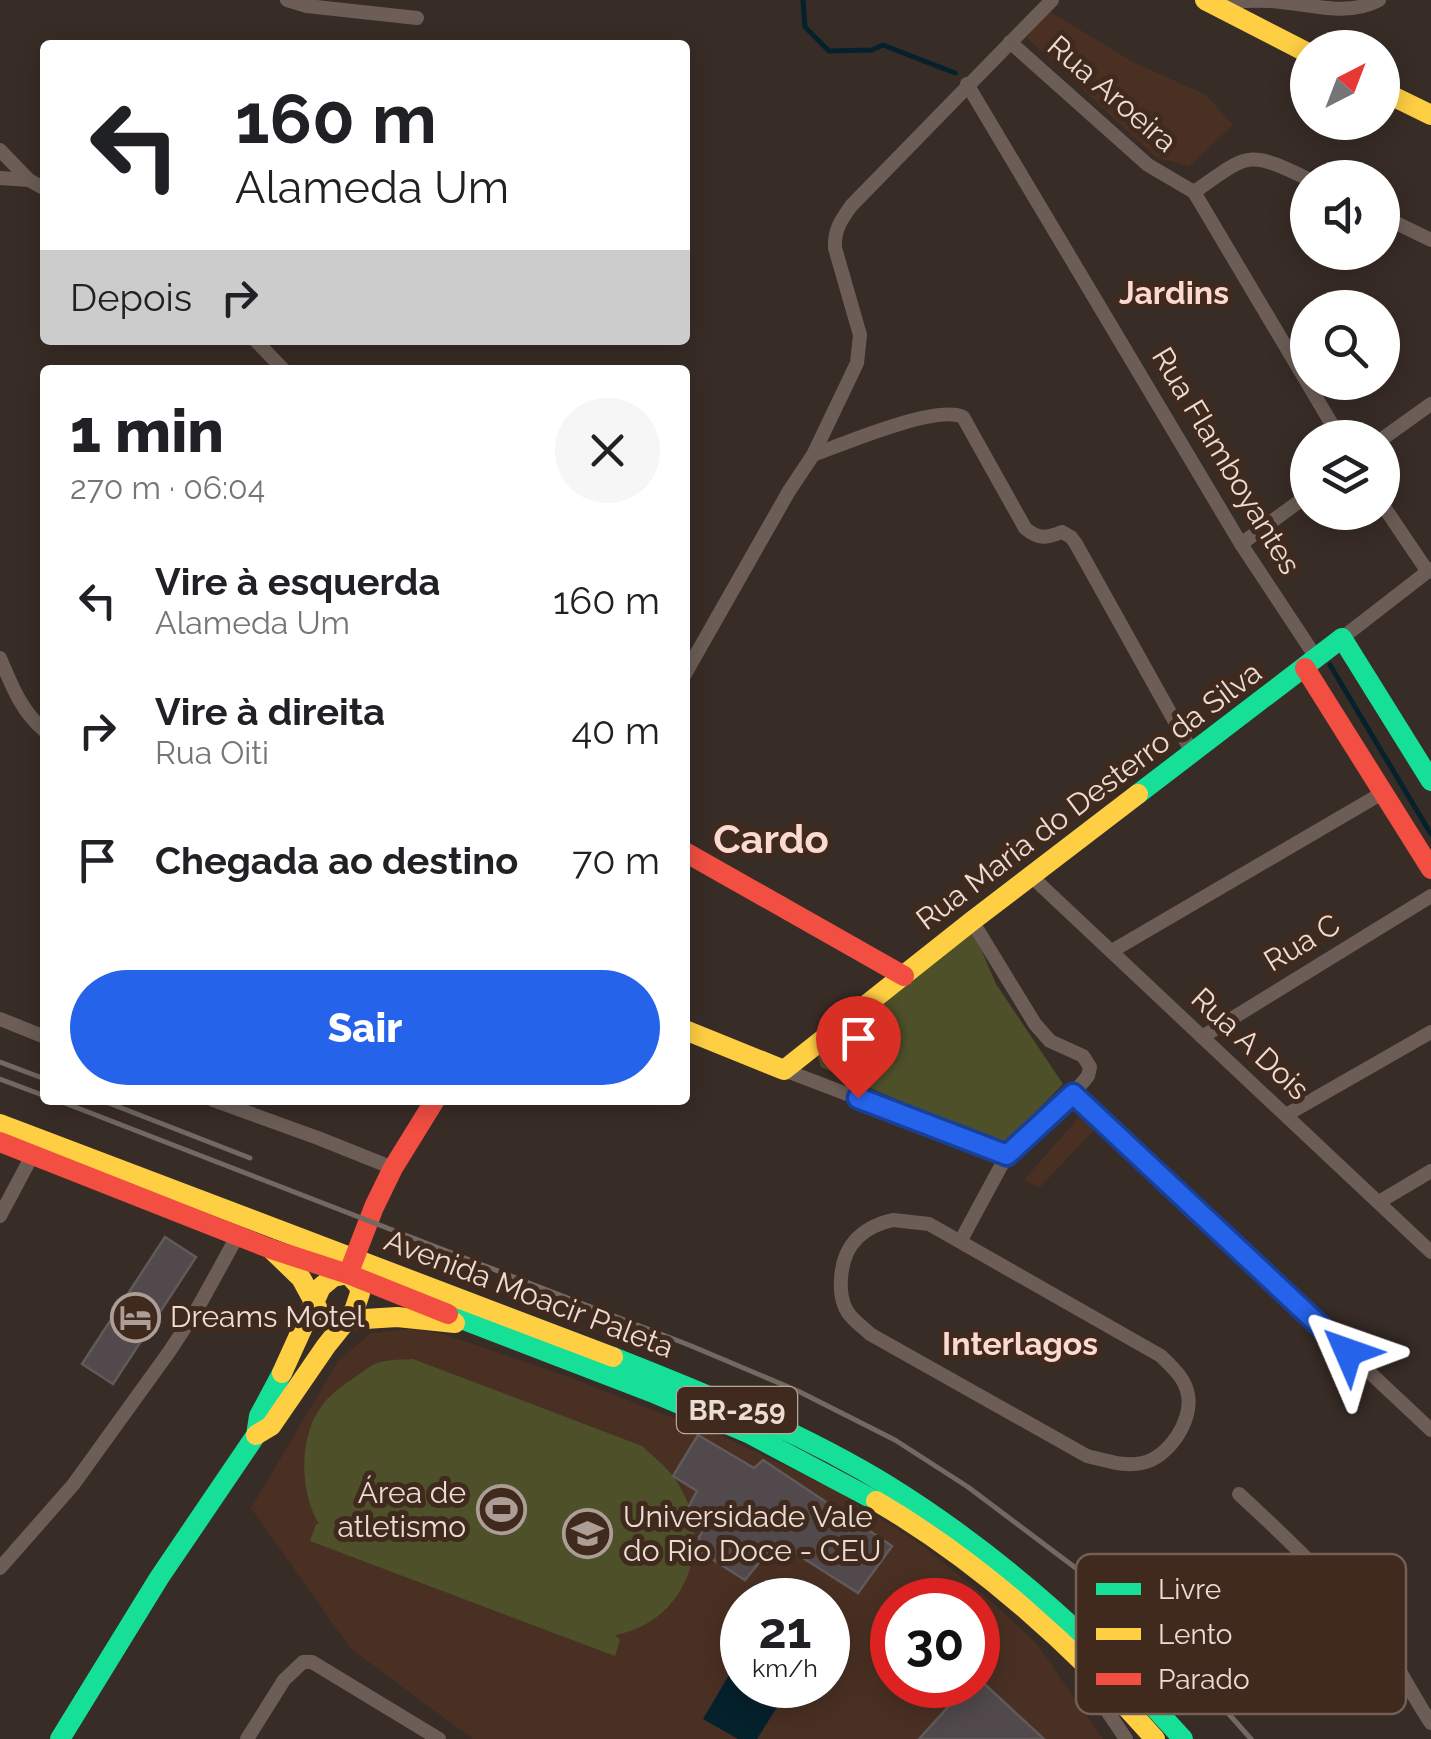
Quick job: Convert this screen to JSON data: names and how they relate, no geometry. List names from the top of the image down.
{
  "streets": {
    "main road": ["Rua Maria do Desterro da Silva", "Avenida Moacir Paleta", "BR-259"],
    "street": [
      "Rua Aroeira",
      "Rua Flamboyantes",
      "Rua C",
      "Rua A Dois"
    ]
  },
  "crossings": [
    ["Rua Flamboyantes", "Rua Maria do Desterro da Silva"],
    ["Rua Maria do Desterro da Silva", "Rua A Dois"],
    ["Rua C", "Rua A Dois"]
  ],
  "districts": ["Jardins", "Cardo", "Interlagos"],
  "places": {
    "hotel": ["Dreams Motel"],
    "sports": ["Área de atletismo"],
    "school or university": ["Universidade Vale do Rio Doce - CEU"]
  },
  "legend": ["Livre", "Lento", "Parado"],
  "north": "top right",
  "page": {
    "turn": ["160 m", "Alameda Um"],
    "then": "Depois",
    "heading": ["1 min", "270 m · 06:04"],
    "list": [
      {
        "name": "Vire à esquerda",
        "note": "Alameda Um",
        "value": "160 m"
      },
      {
        "name": "Vire à direita",
        "note": "Rua Oiti",
        "value": "40 m"
      },
      {
        "name": "Chegada ao destino",
        "value": "70 m"
      }
    ],
    "buttons": "Sair",
    "speed": "21 km/h",
    "limit": "30"
  }
}
